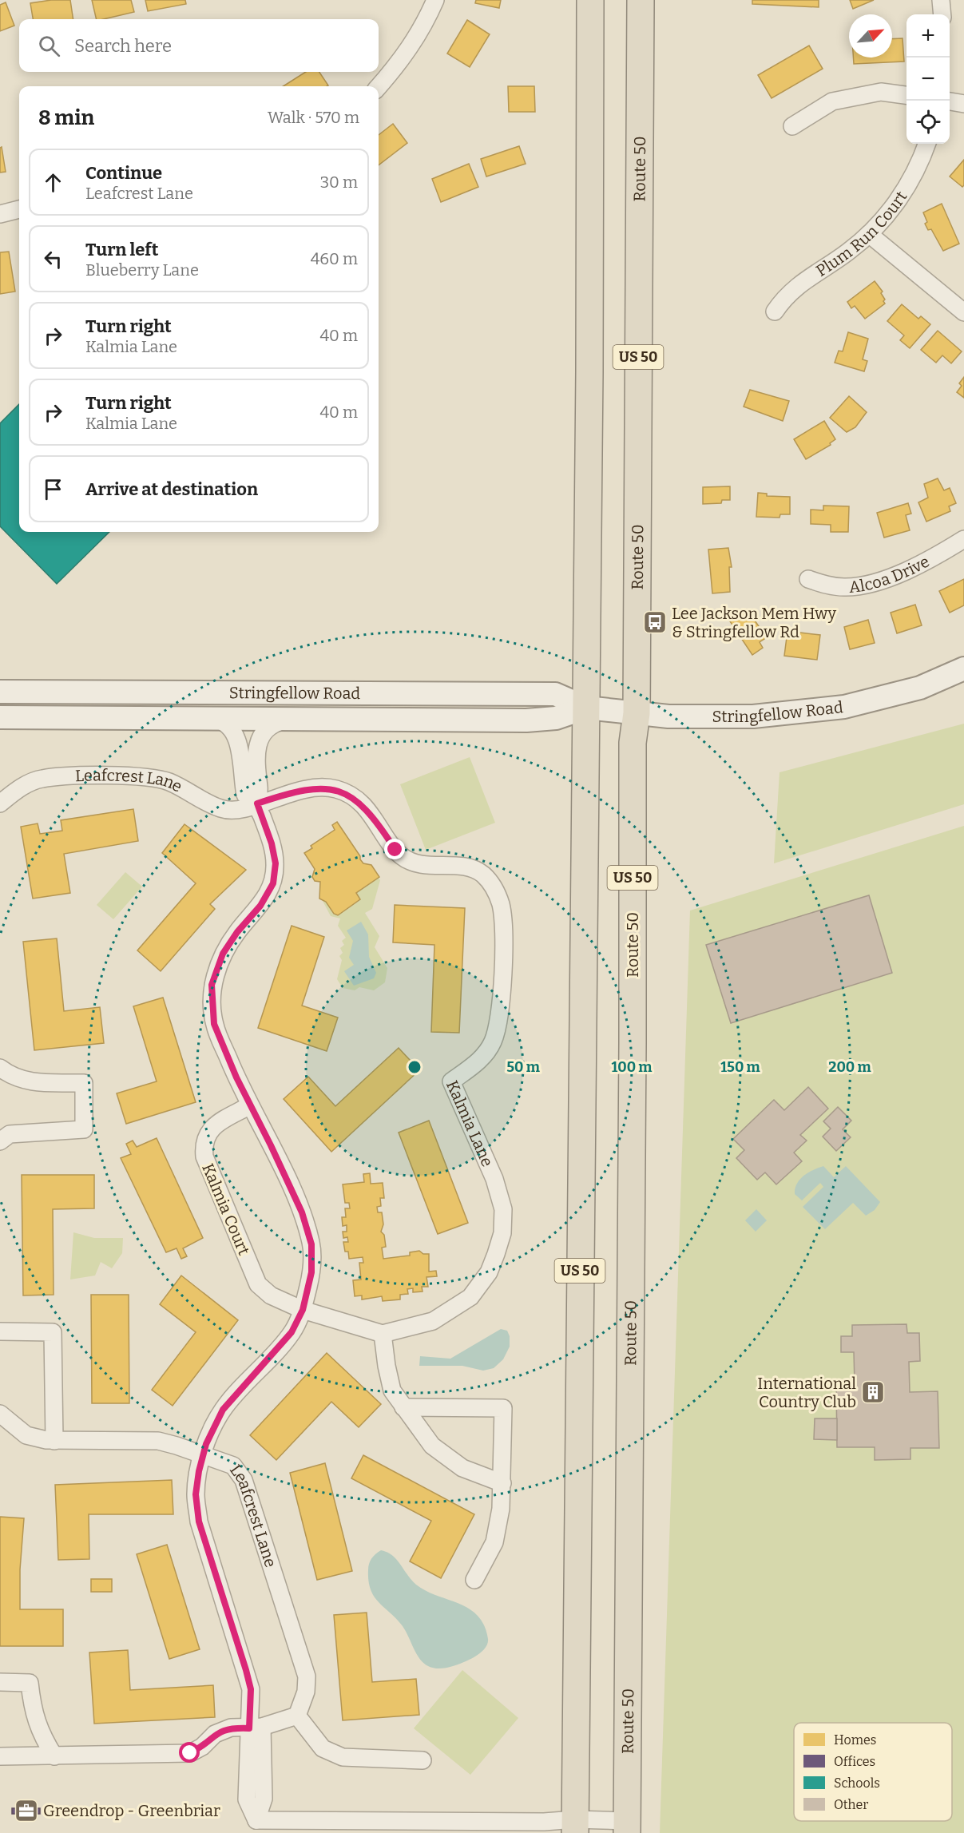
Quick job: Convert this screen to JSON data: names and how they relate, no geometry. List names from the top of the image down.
{
  "streets": {
    "highway": ["Route 50", "US 50"],
    "main road": ["Stringfellow Road"],
    "street": [
      "Plum Run Court",
      "Alcoa Drive",
      "Leafcrest Lane",
      "Kalmia Lane",
      "Kalmia Court"
    ]
  },
  "crossings": [
    ["Route 50", "Stringfellow Road"],
    ["US 50", "Stringfellow Road"],
    ["Leafcrest Lane", "Kalmia Lane"]
  ],
  "places": {
    "bus stop": ["Lee Jackson Mem Hwy & Stringfellow Rd"],
    "building": ["International Country Club"],
    "office": ["Greendrop - Greenbriar"]
  },
  "legend": [
    "Homes",
    "Offices",
    "Schools",
    "Other"
  ],
  "north": "top right",
  "page": {
    "map_buttons": ["+", "−"],
    "search": "Search here",
    "heading": ["8 min", "Walk · 570 m"],
    "list": [
      ["Continue", "Leafcrest Lane", "30 m"],
      ["Turn left", "Blueberry Lane", "460 m"],
      ["Turn right", "Kalmia Lane", "40 m"],
      ["Turn right", "Kalmia Lane", "40 m"],
      "Arrive at destination"
    ]
  },
  "rings": [
    "50 m",
    "100 m",
    "150 m",
    "200 m"
  ]
}
